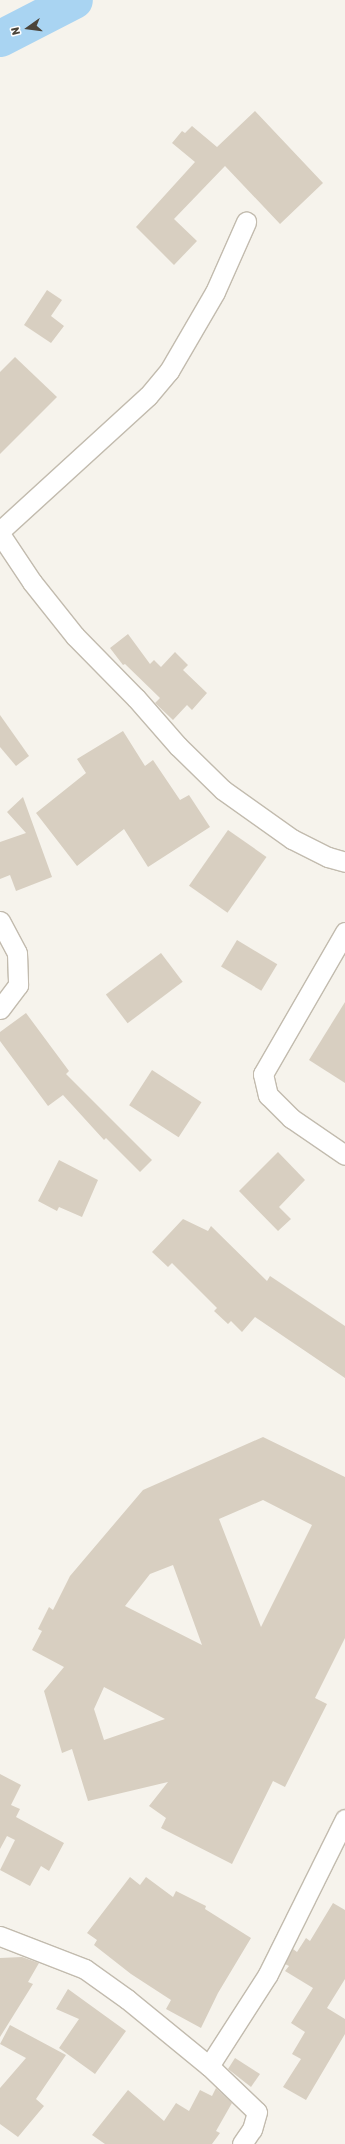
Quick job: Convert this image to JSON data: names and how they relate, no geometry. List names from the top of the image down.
{
  "north": "left"
}
